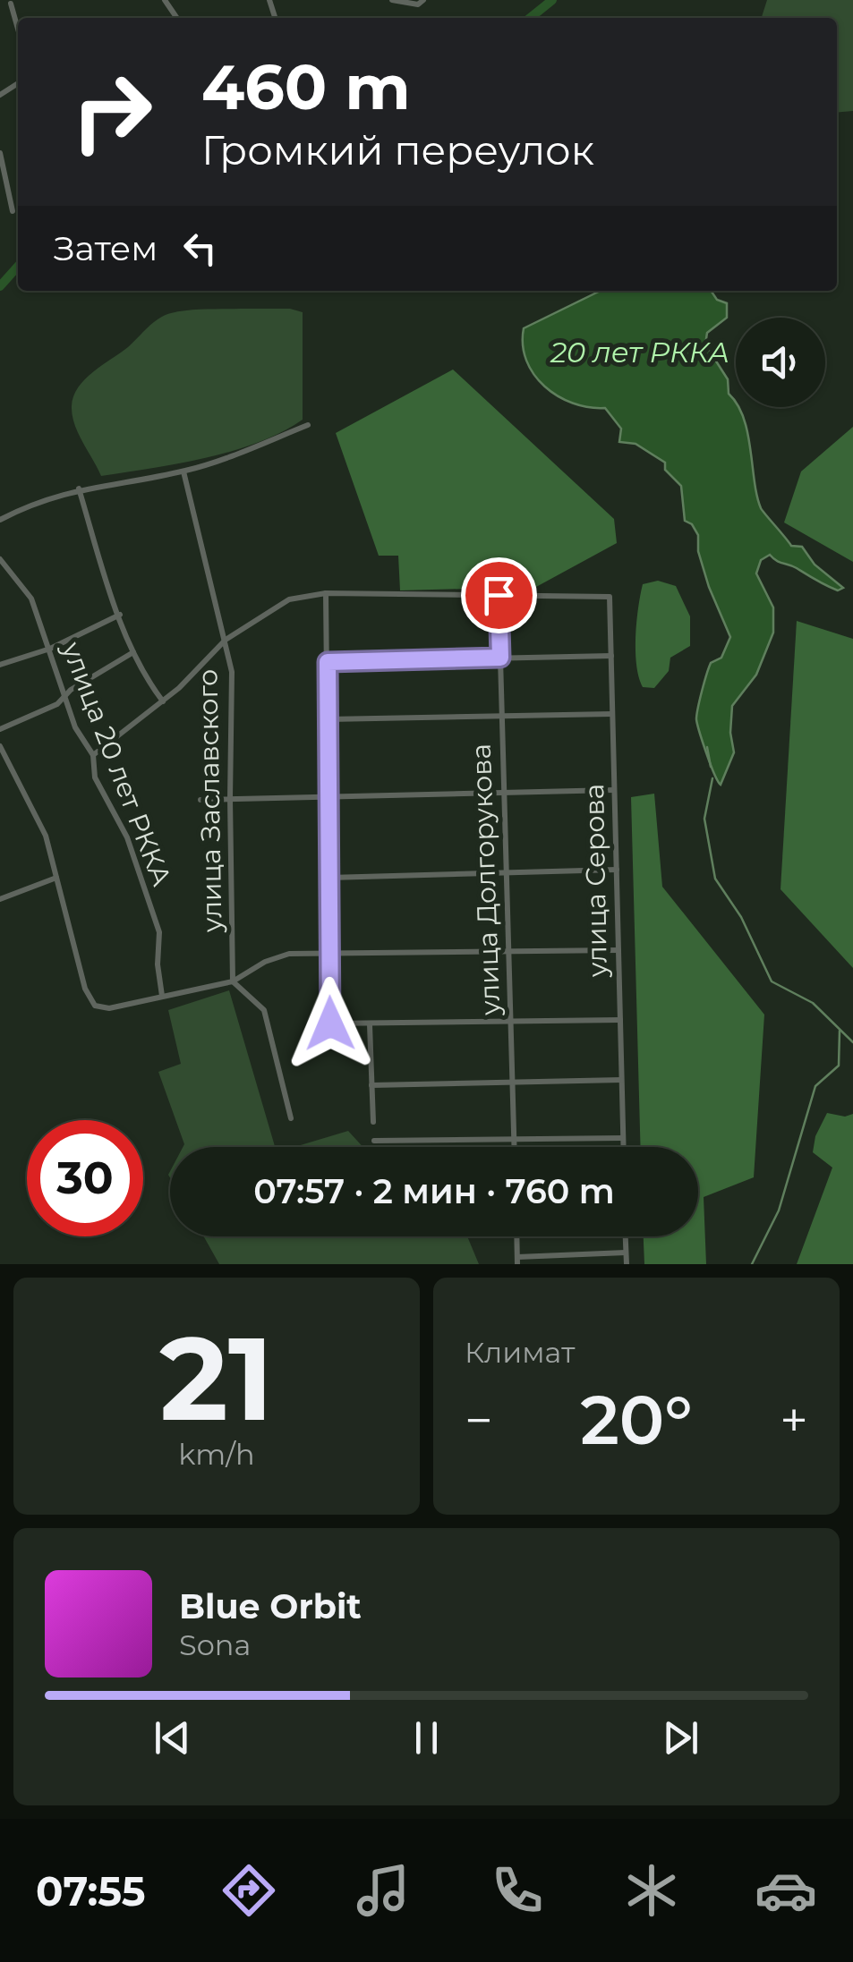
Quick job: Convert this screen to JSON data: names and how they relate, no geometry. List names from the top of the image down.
{
  "streets": {
    "street": [
      "улица 20 лет РККА",
      "улица Заславского",
      "улица Долгорукова",
      "улица Серова"
    ]
  },
  "crossings": [
    ["улица Долгорукова", "улица Серова"]
  ],
  "water": ["20 лет РККА"],
  "page": {
    "turn": ["460 m", "Громкий переулок"],
    "then": "Затем",
    "limit": "30",
    "trip": "07:57 · 2 мин · 760 m",
    "tile": [
      ["21", "km/h"],
      "Климат"
    ],
    "heat": ["−", "20°", "+"],
    "song": ["Blue Orbit", "Sona"],
    "tabs": "07:55"
  }
}
